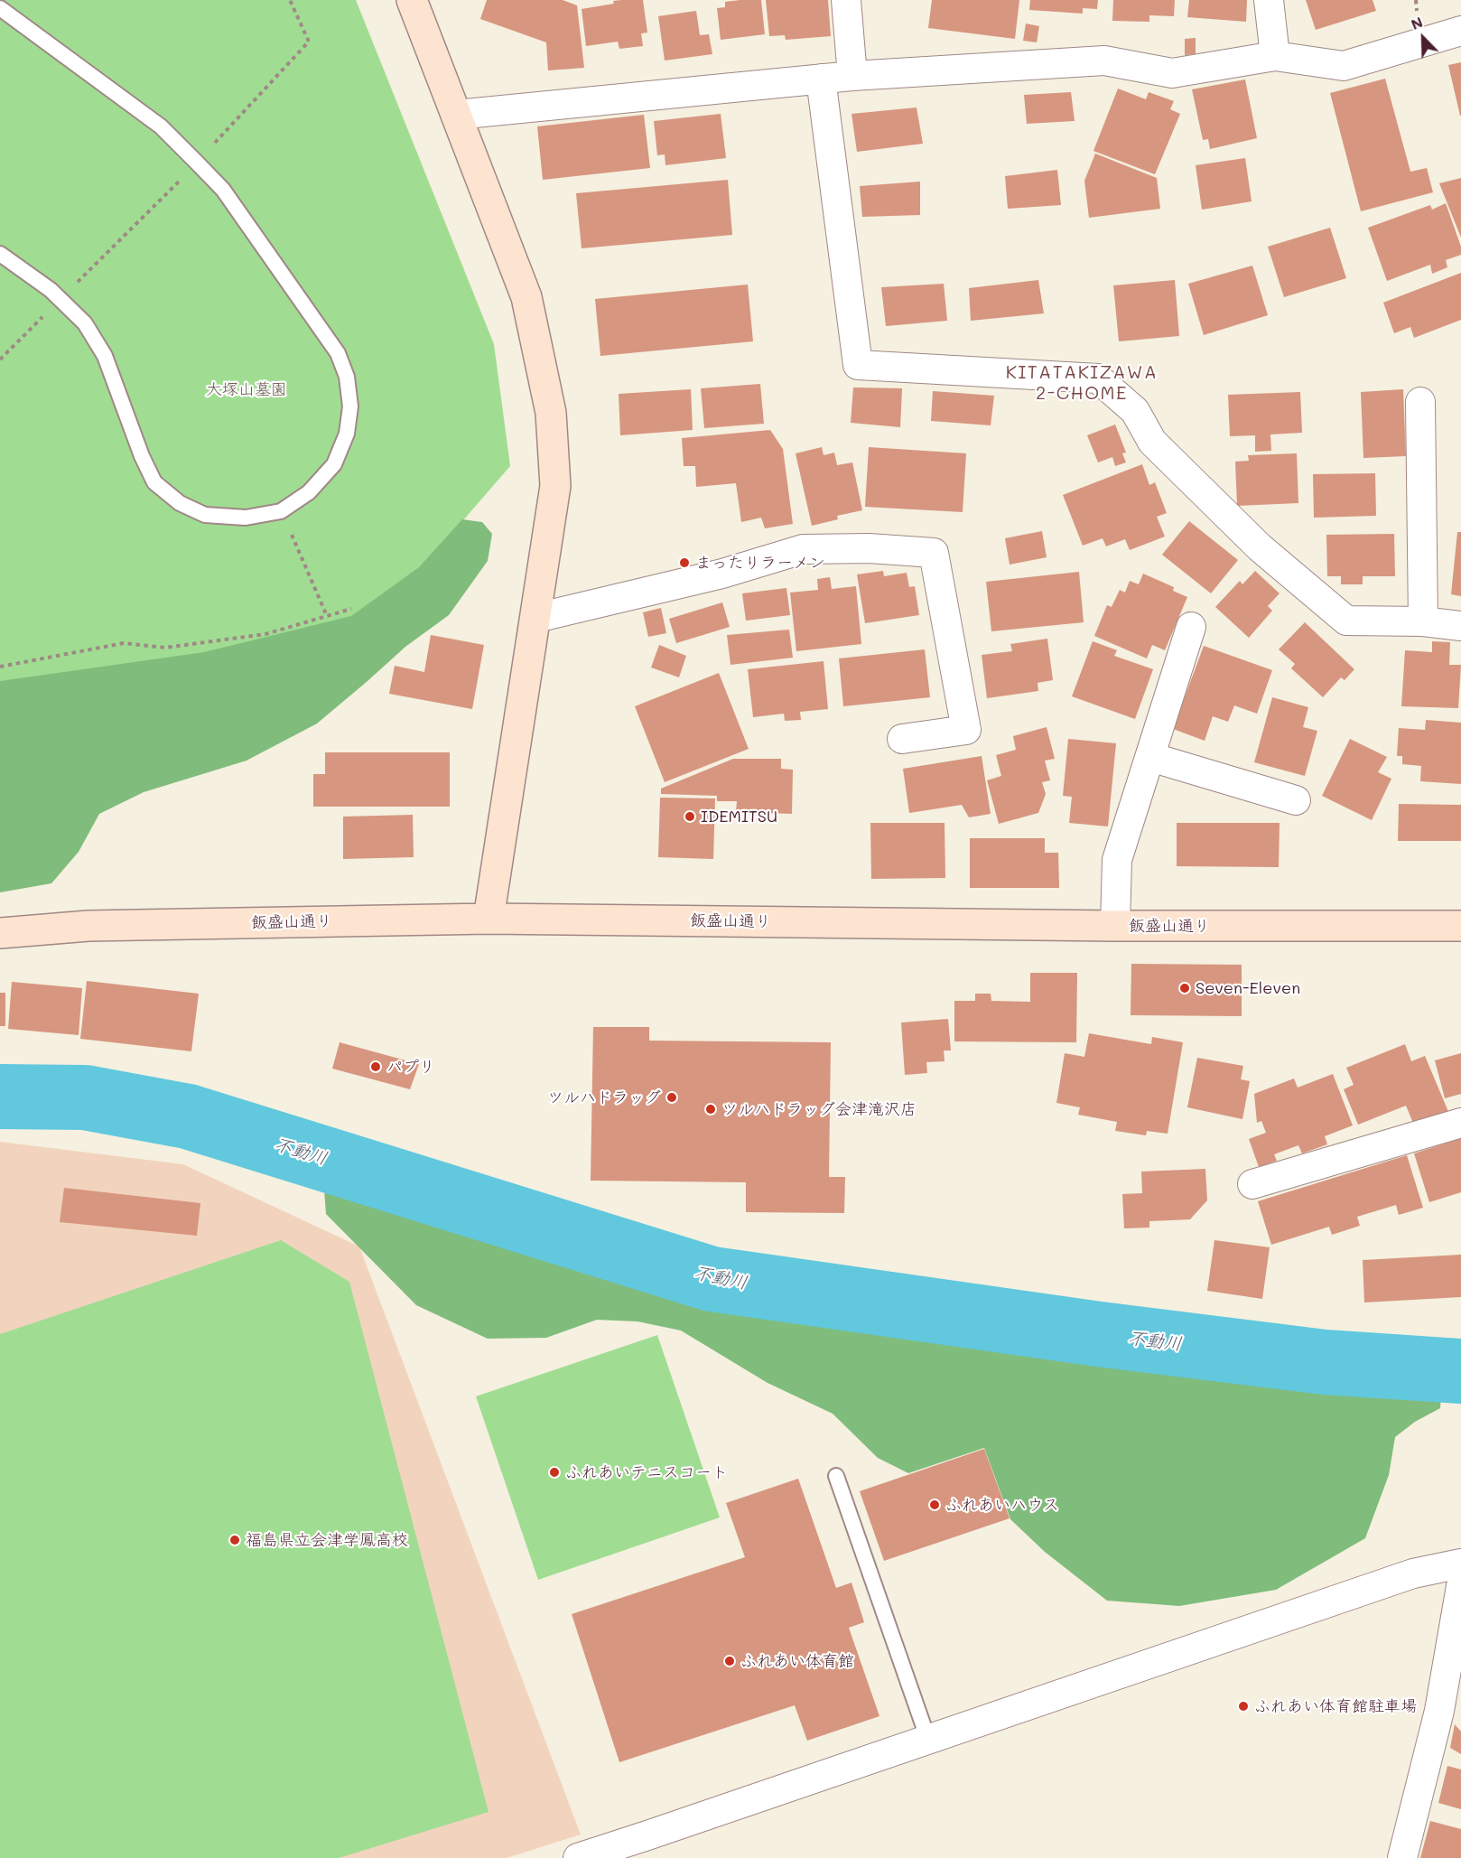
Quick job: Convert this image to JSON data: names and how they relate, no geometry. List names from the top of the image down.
{
  "streets": {
    "street": ["飯盛山通り"]
  },
  "districts": ["KITATAKIZAWA 2-CHOME"],
  "water": ["不動川"],
  "parks": ["大塚山墓園"],
  "places": [
    "まったりラーメン",
    "IDEMITSU",
    "Seven-Eleven",
    "パプリ",
    "ツルハドラッグ",
    "ツルハドラッグ会津滝沢店",
    "ふれあいテニスコート",
    "ふれあいハウス",
    "福島県立会津学鳳高校",
    "ふれあい体育館",
    "ふれあい体育館駐車場"
  ],
  "north": "top left"
}
